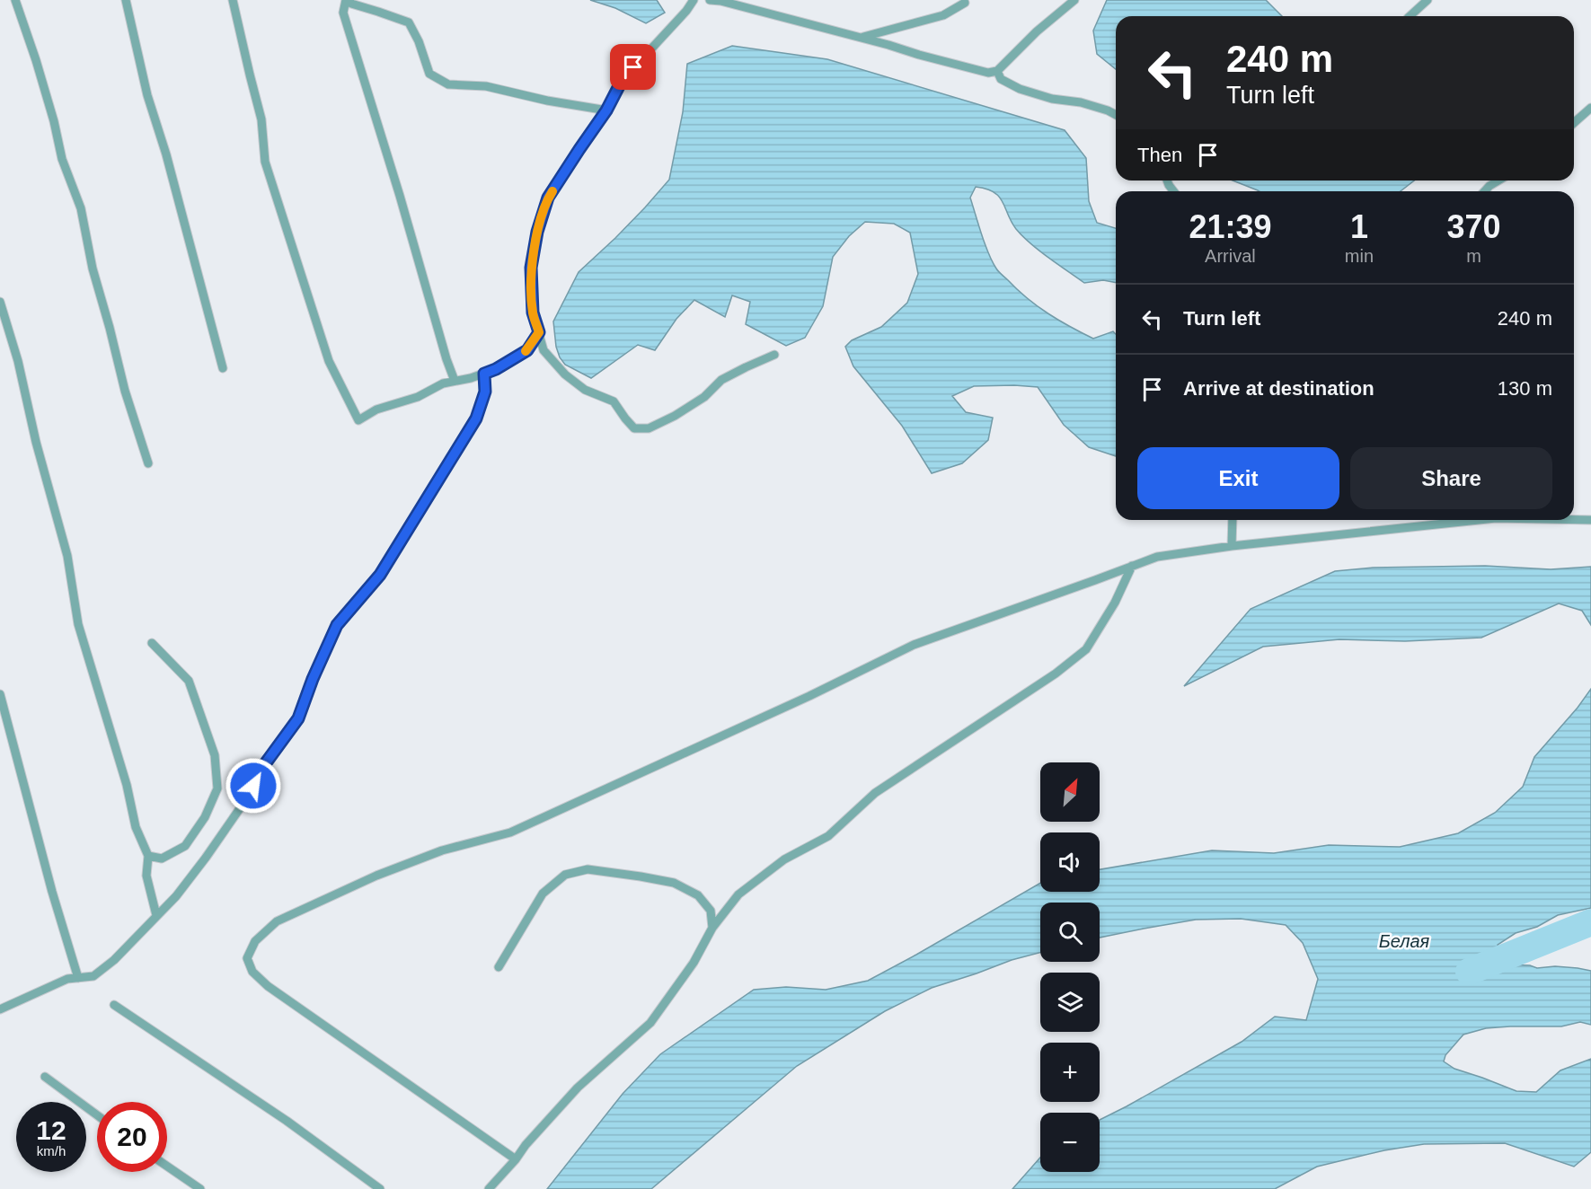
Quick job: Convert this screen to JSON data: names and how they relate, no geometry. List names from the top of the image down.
{
  "water": ["Белая"],
  "north": "top right",
  "page": {
    "turn": ["240 m", "Turn left"],
    "then": "Then",
    "eta": [
      "21:39",
      "Arrival",
      "1",
      "min",
      "370",
      "m"
    ],
    "list": [
      {
        "name": "Turn left",
        "value": "240 m"
      },
      {
        "name": "Arrive at destination",
        "value": "130 m"
      }
    ],
    "buttons": ["Exit", "Share"],
    "map_buttons": ["+", "−"],
    "speed": "12 km/h",
    "limit": "20"
  }
}
